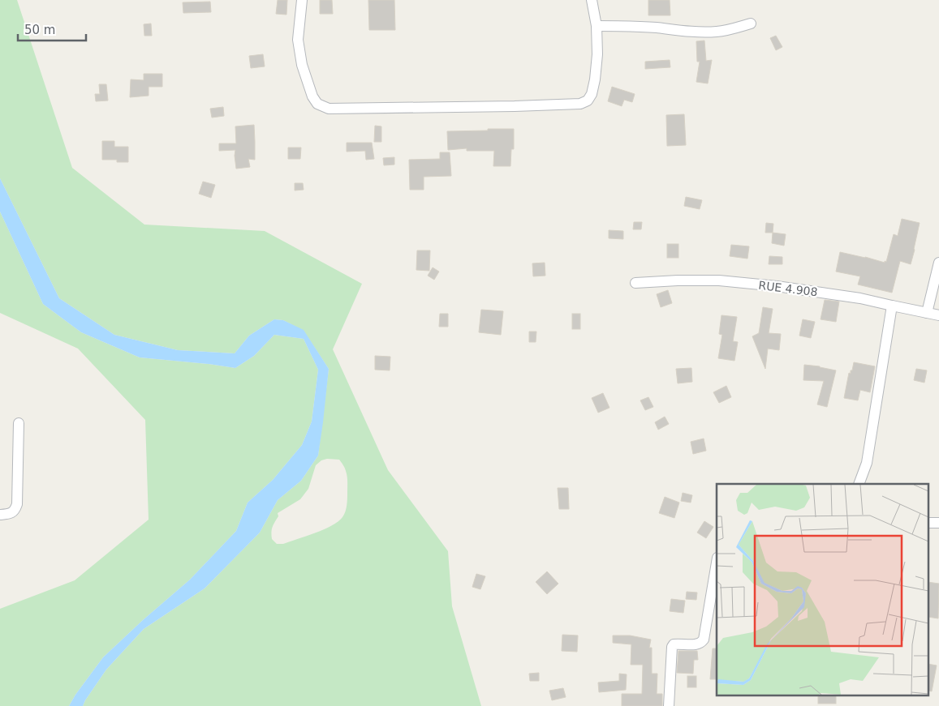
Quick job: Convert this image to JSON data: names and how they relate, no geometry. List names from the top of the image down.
{
  "streets": {
    "street": ["RUE 4.908"]
  },
  "scale_bar": "50 m"
}
